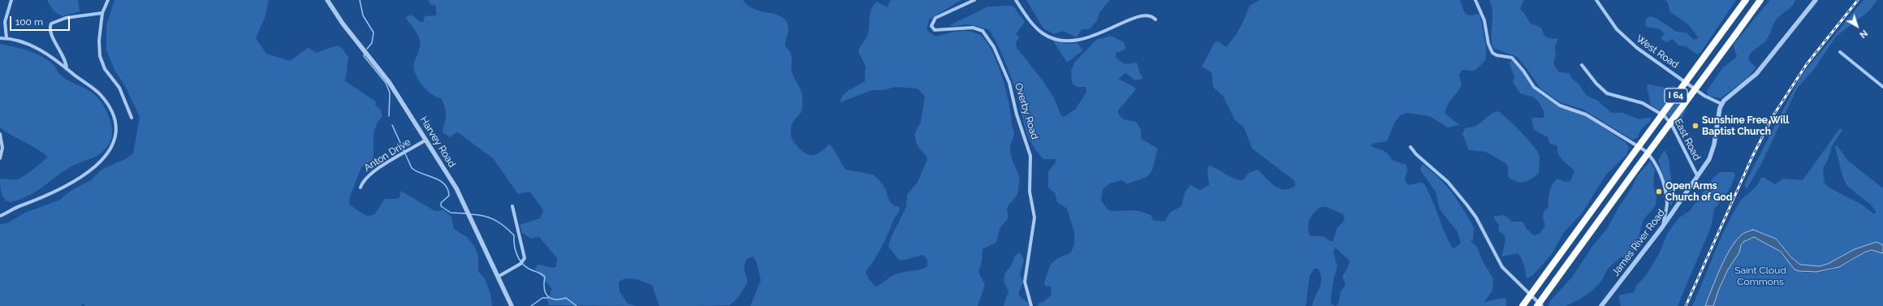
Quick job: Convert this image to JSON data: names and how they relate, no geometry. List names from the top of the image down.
{
  "streets": {
    "highway": ["I 64"],
    "street": [
      "West Road",
      "Overby Road",
      "East Road",
      "Harvey Road",
      "Anton Drive",
      "James River Road"
    ]
  },
  "crossings": [
    ["West Road", "James River Road"],
    ["East Road", "James River Road"],
    ["Harvey Road", "Anton Drive"]
  ],
  "parks": ["Saint Cloud Commons"],
  "places": ["Sunshine Free Will Baptist Church", "Open Arms Church of God"],
  "scale_bar": "100 m",
  "north": "bottom right"
}
